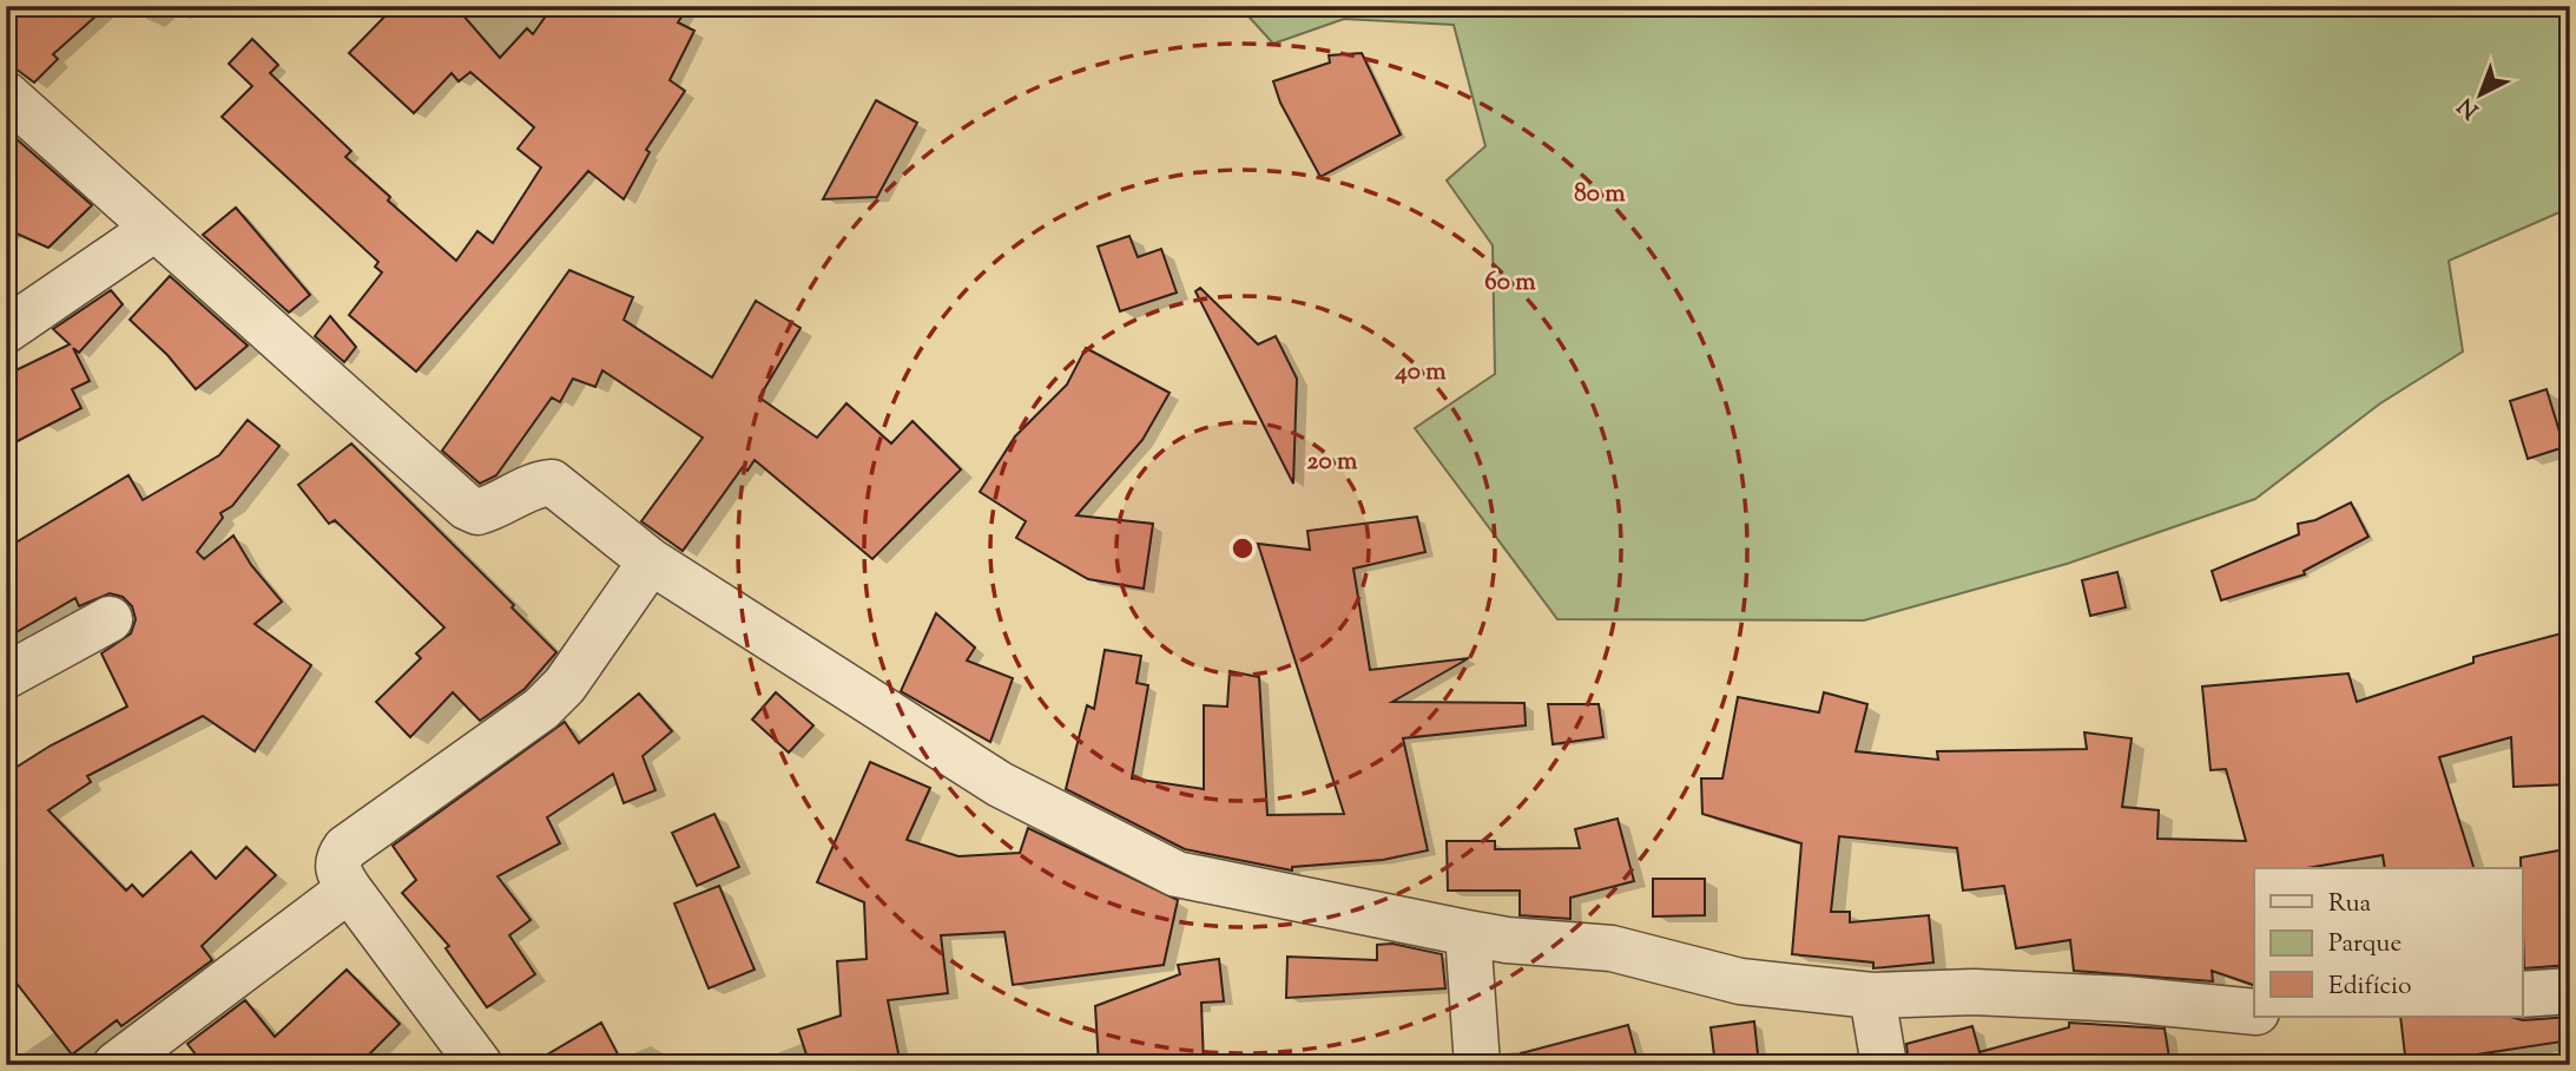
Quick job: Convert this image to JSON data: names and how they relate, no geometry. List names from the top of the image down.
{
  "legend": ["Rua", "Parque", "Edifício"],
  "north": "bottom left",
  "rings": [
    "80 m",
    "60 m",
    "40 m",
    "20 m"
  ]
}
